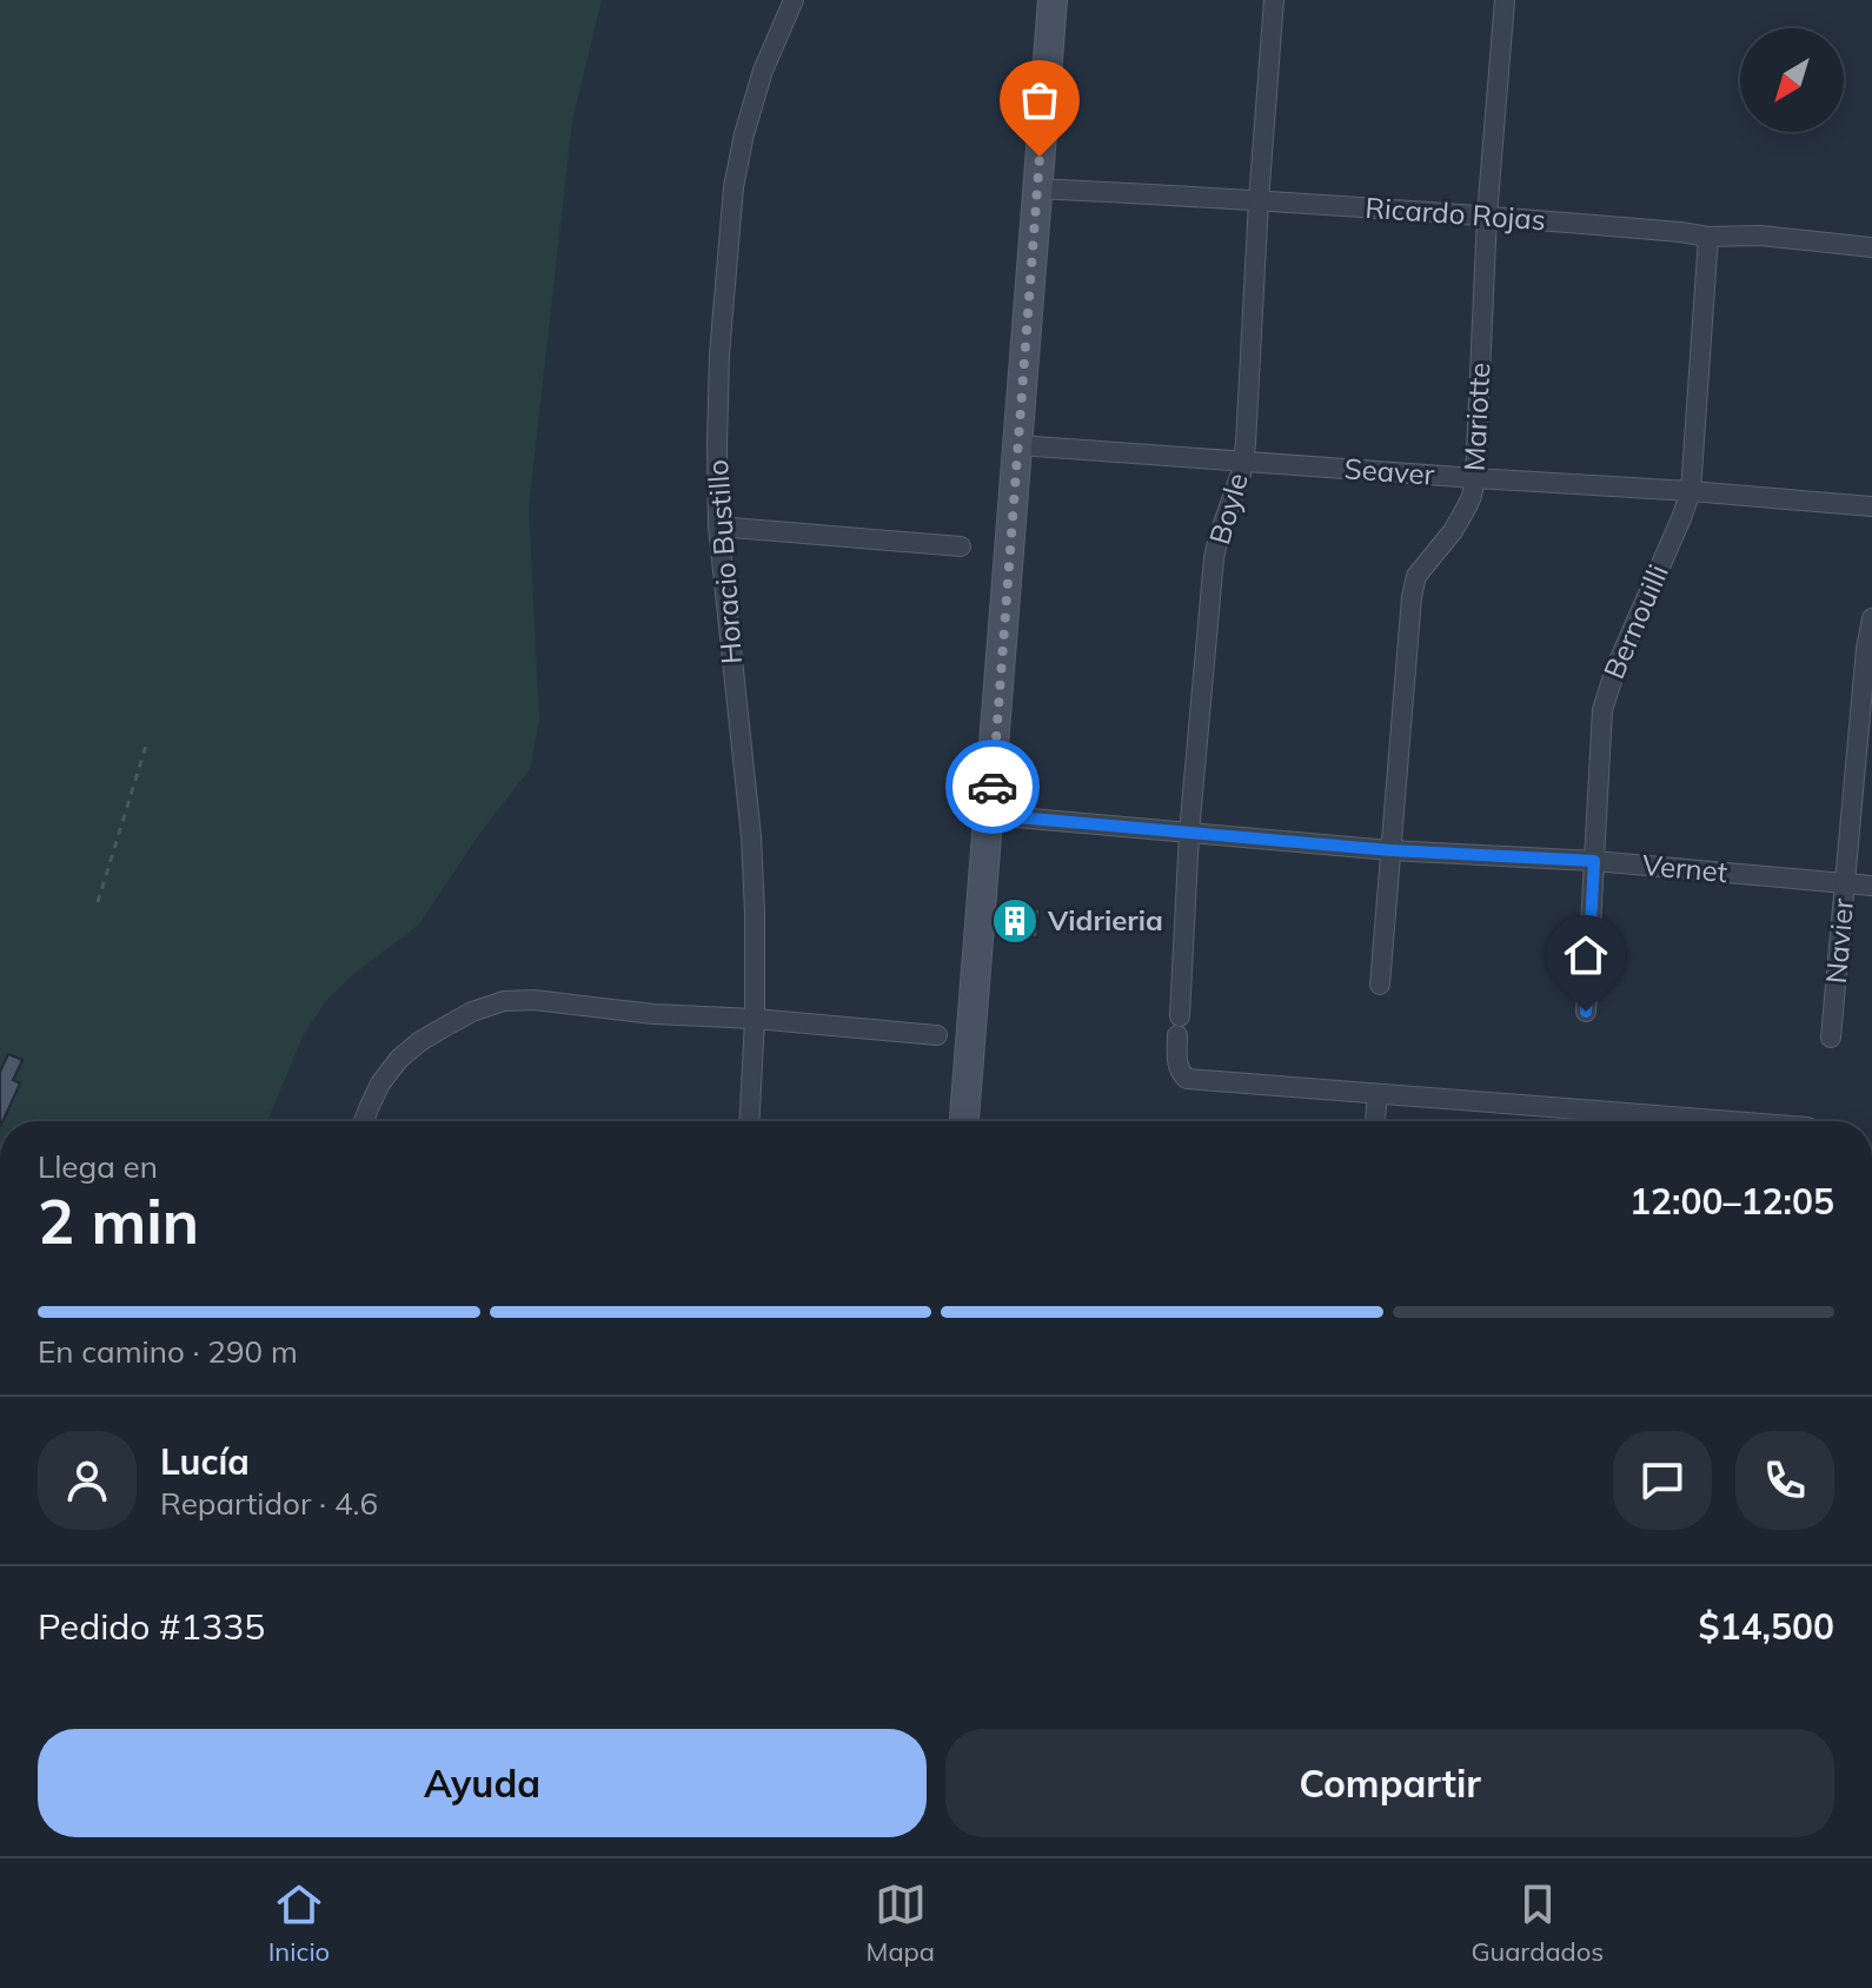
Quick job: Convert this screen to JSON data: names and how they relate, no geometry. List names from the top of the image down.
{
  "streets": {
    "street": [
      "Ricardo Rojas",
      "Mariotte",
      "Seaver",
      "Boyle",
      "Horacio Bustillo",
      "Bernouilli",
      "Vernet",
      "Navier"
    ]
  },
  "crossings": [
    ["Ricardo Rojas", "Mariotte"],
    ["Ricardo Rojas", "Boyle"],
    ["Ricardo Rojas", "Bernouilli"],
    ["Mariotte", "Seaver"],
    ["Mariotte", "Vernet"],
    ["Seaver", "Boyle"],
    ["Seaver", "Bernouilli"],
    ["Boyle", "Vernet"],
    ["Bernouilli", "Vernet"],
    ["Vernet", "Navier"]
  ],
  "places": {
    "building": ["Vidrieria"]
  },
  "north": "bottom left",
  "page": {
    "heading": ["2 min", "Llega en", "12:00–12:05"],
    "panel": [
      "Lucía",
      "Repartidor · 4.6",
      "Pedido #1335",
      "$14,500"
    ],
    "bar": "En camino · 290 m",
    "buttons": ["Ayuda", "Compartir"],
    "tabs": ["Inicio", "Mapa", "Guardados"]
  }
}
